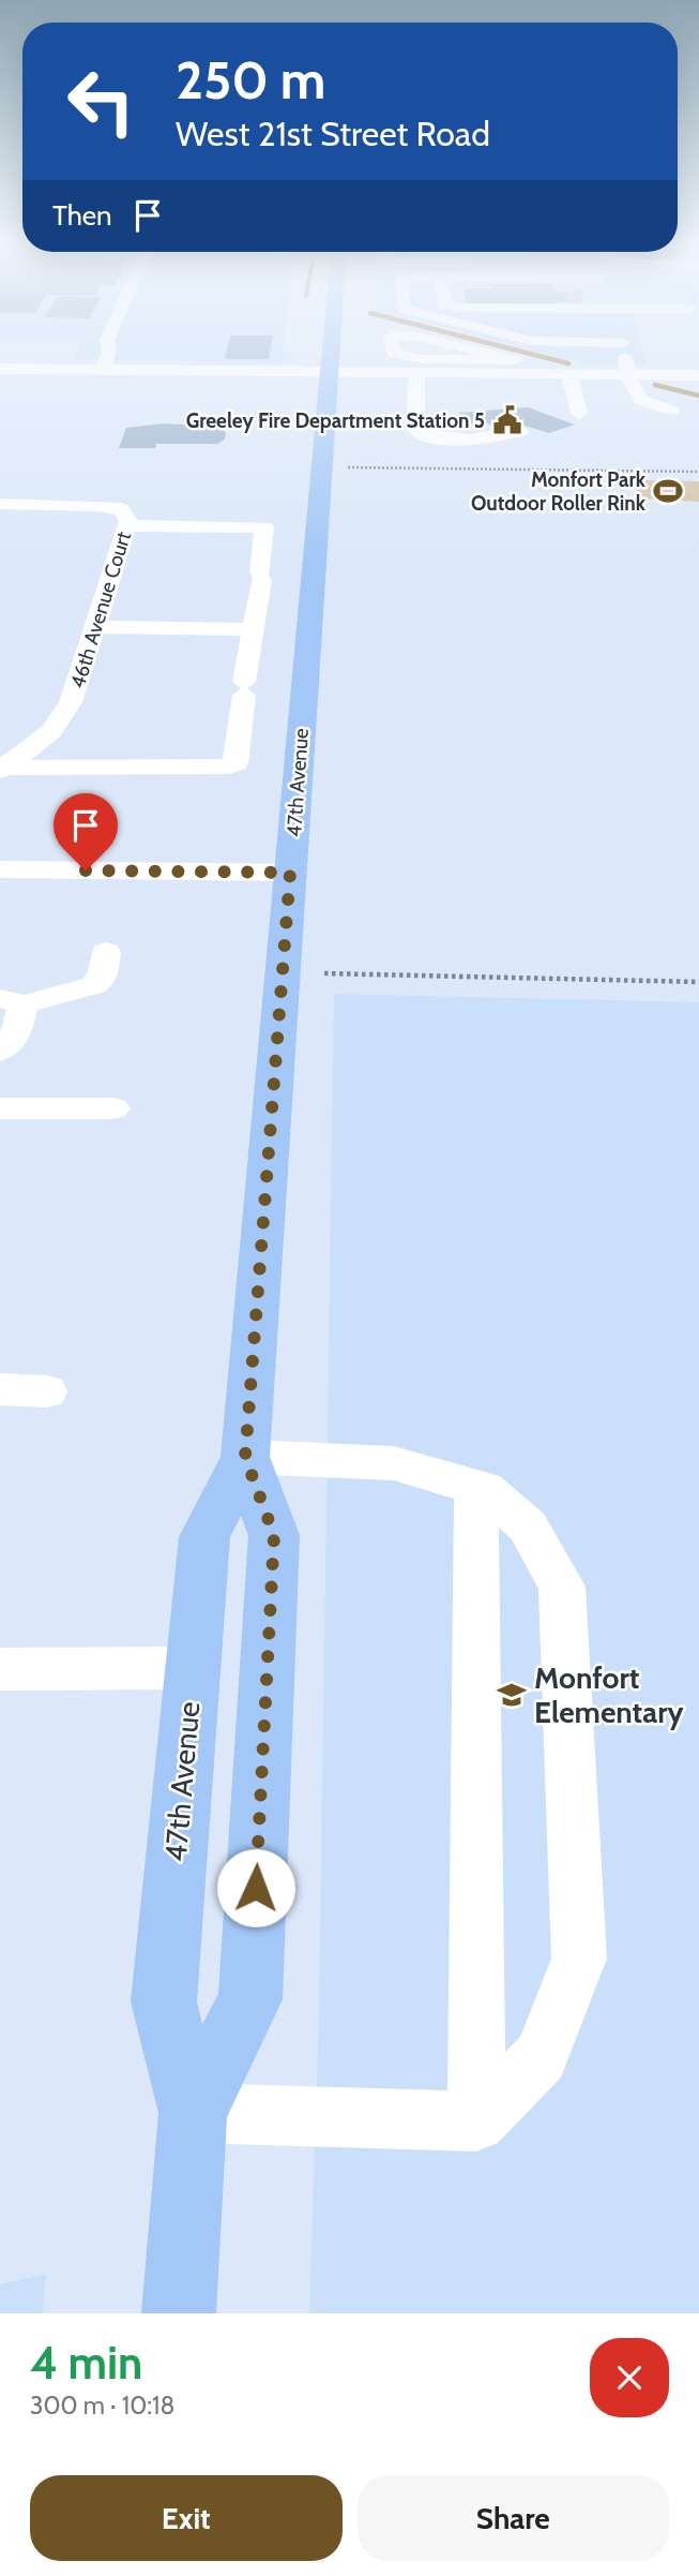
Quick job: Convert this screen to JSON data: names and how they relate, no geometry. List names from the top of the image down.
{
  "streets": {
    "main road": ["47th Avenue"],
    "street": ["46th Avenue Court"]
  },
  "places": {
    "public building": ["Greeley Fire Department Station 5"],
    "sports": ["Monfort Park Outdoor Roller Rink"],
    "school or university": ["Monfort Elementary"]
  },
  "page": {
    "turn": ["250 m", "West 21st Street Road"],
    "then": "Then",
    "heading": ["4 min", "300 m · 10:18"],
    "buttons": ["Exit", "Share"]
  }
}
